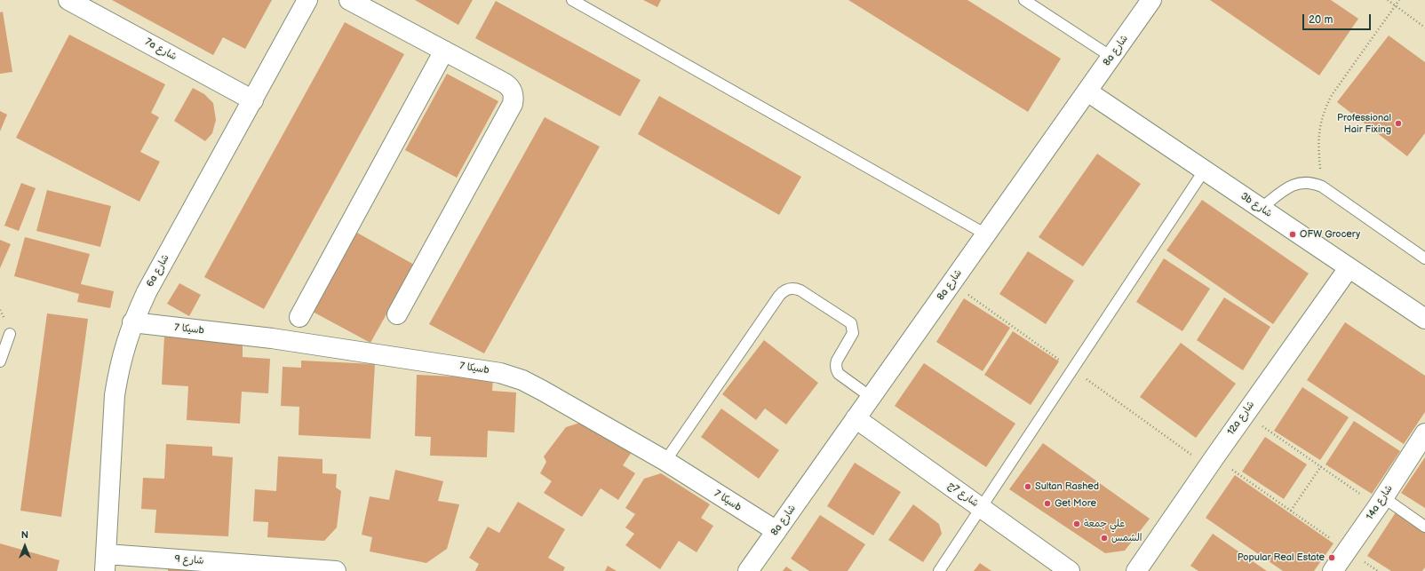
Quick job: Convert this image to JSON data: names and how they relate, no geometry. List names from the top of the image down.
{
  "streets": {
    "street": [
      "7a شارع",
      "8a شارع",
      "3b شارع",
      "6a شارع",
      "سيكا 7b",
      "12a شارع",
      "شارع 7ج",
      "14a شارع",
      "شارع 9"
    ]
  },
  "crossings": [
    ["7a شارع", "6a شارع"],
    ["8a شارع", "3b شارع"],
    ["8a شارع", "سيكا 7b"],
    ["8a شارع", "شارع 7ج"],
    ["3b شارع", "12a شارع"],
    ["6a شارع", "سيكا 7b"],
    ["6a شارع", "شارع 9"]
  ],
  "places": [
    "Professional Hair Fixing",
    "OFW Grocery",
    "Sultan Rashed",
    "Get More",
    "علي جمعة",
    "الشمس",
    "Popular Real Estate"
  ],
  "scale_bar": "20 m",
  "north": "top"
}
